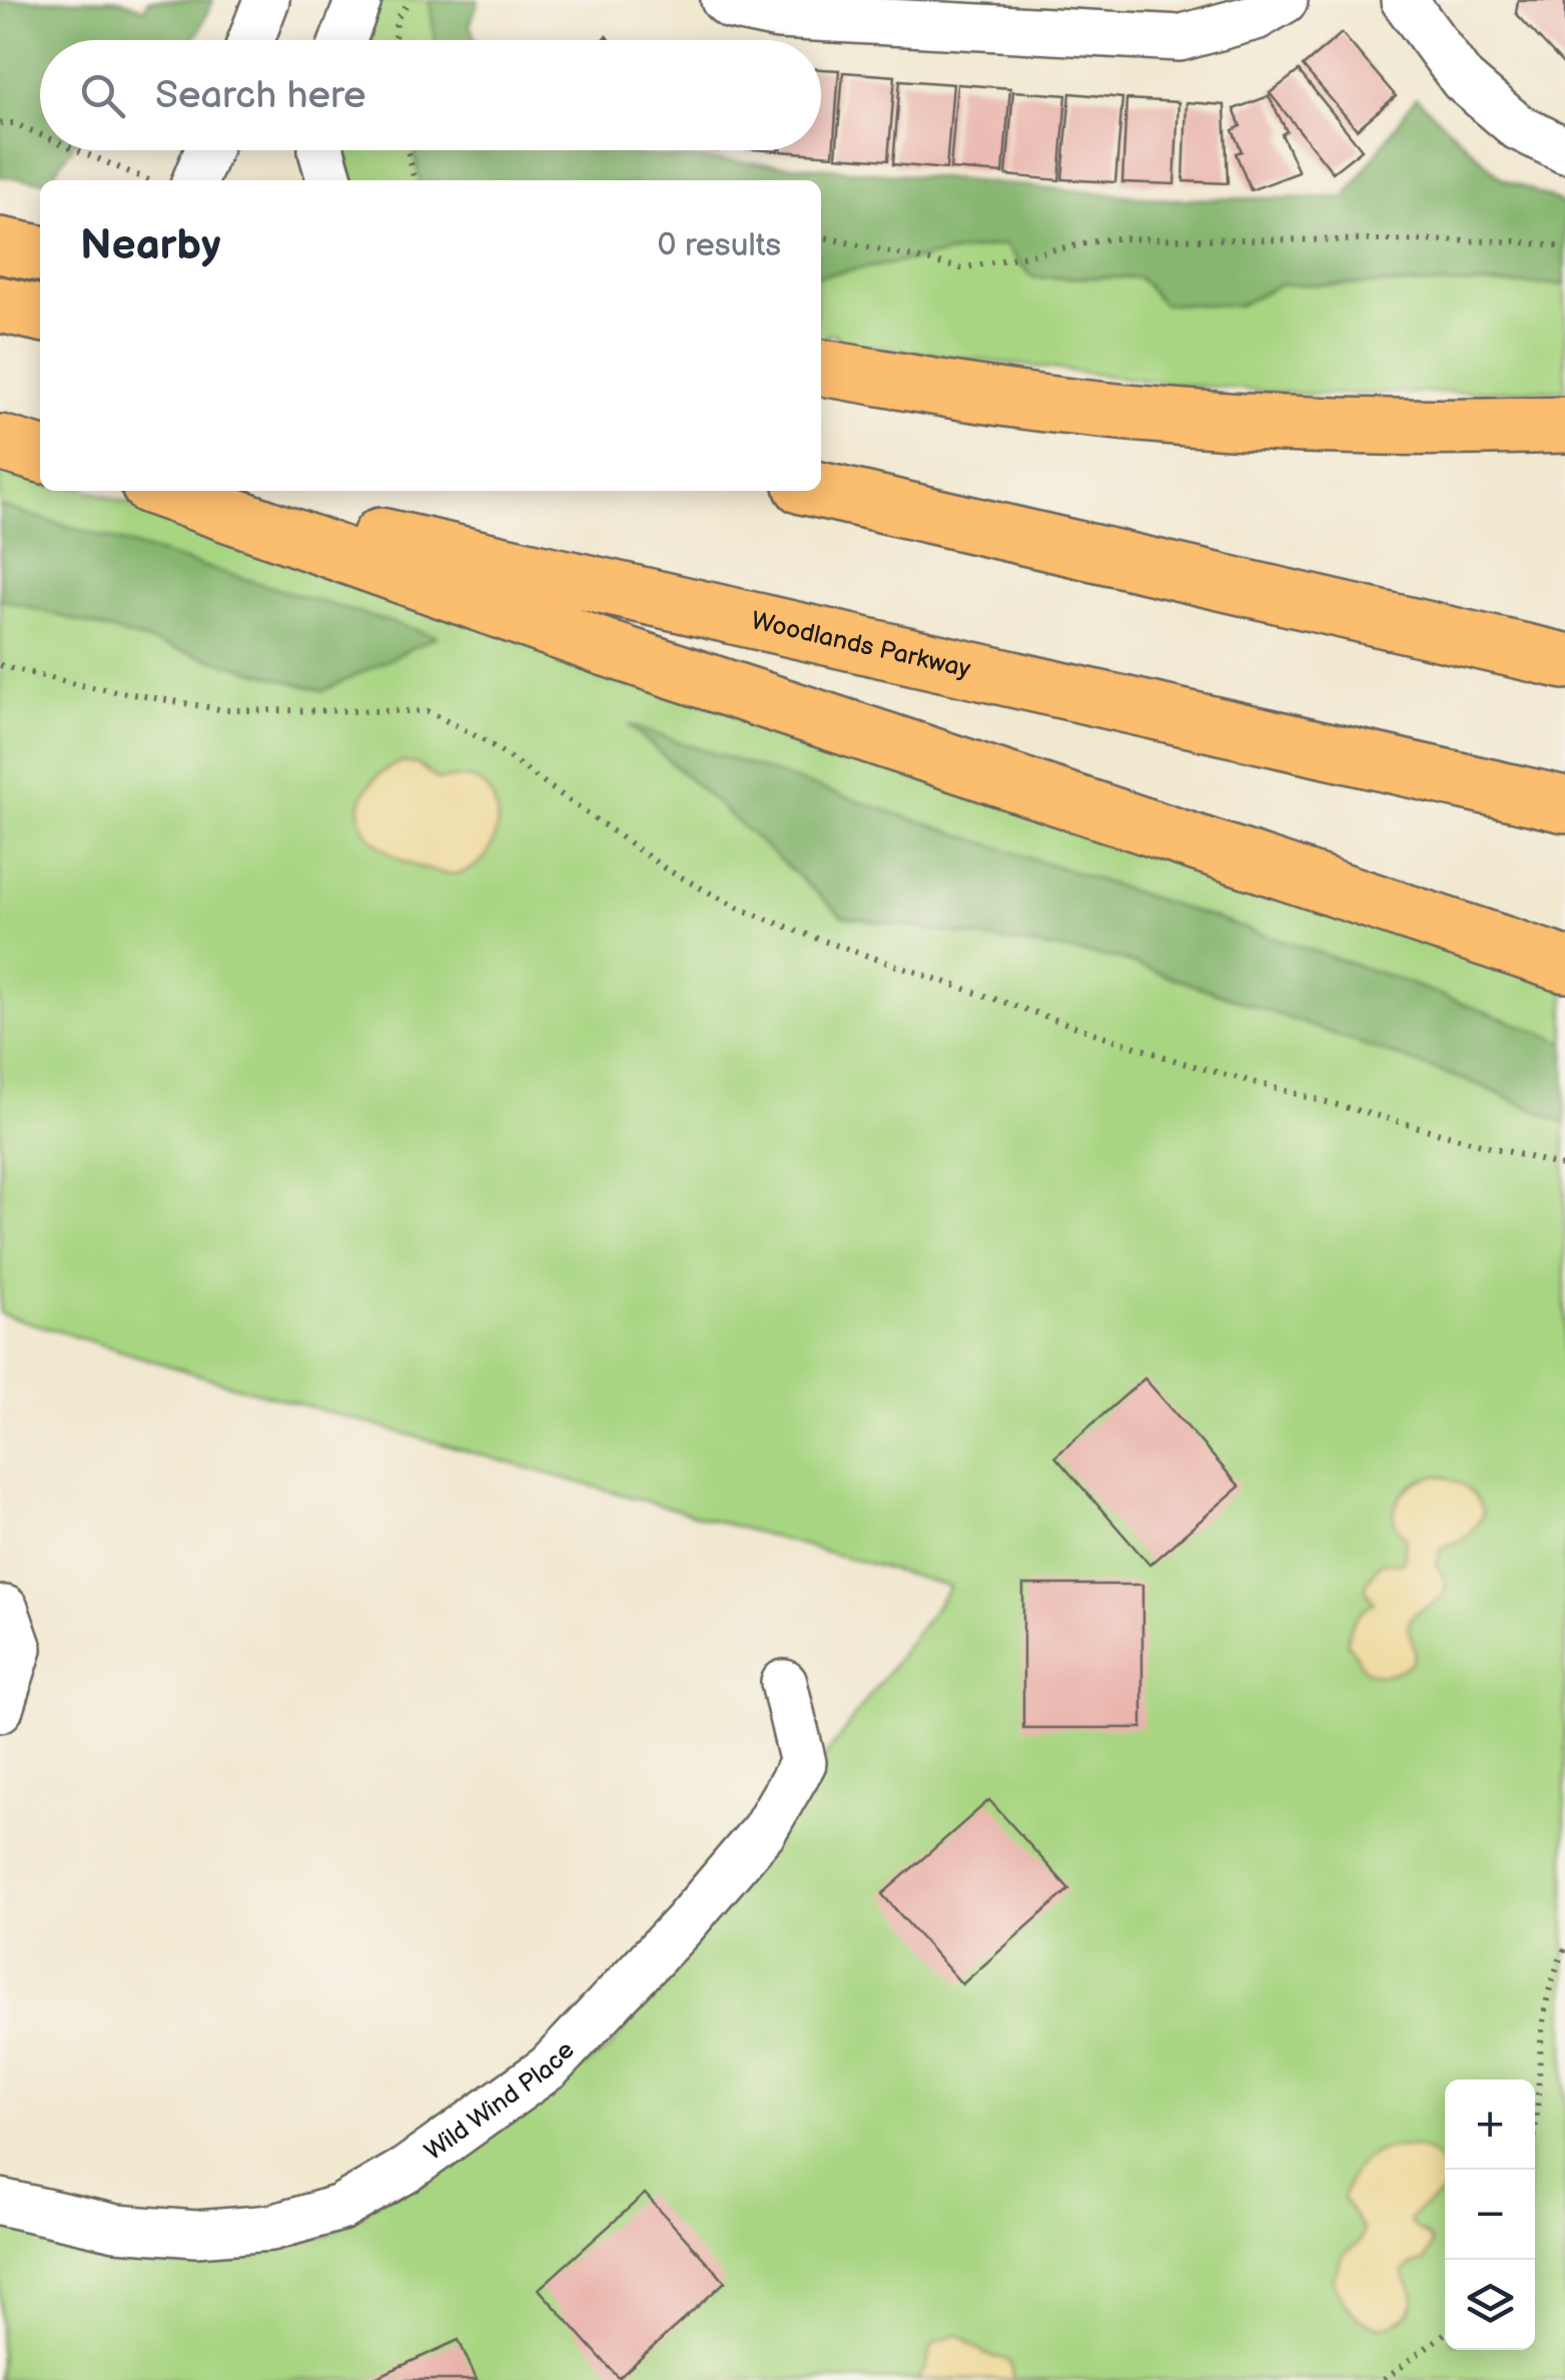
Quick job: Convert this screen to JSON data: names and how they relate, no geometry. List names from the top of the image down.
{
  "streets": {
    "main road": ["Woodlands Parkway"],
    "street": ["Wild Wind Place"]
  },
  "page": {
    "search": "Search here",
    "heading": ["Nearby", "0 results"],
    "map_buttons": ["+", "−"]
  }
}
